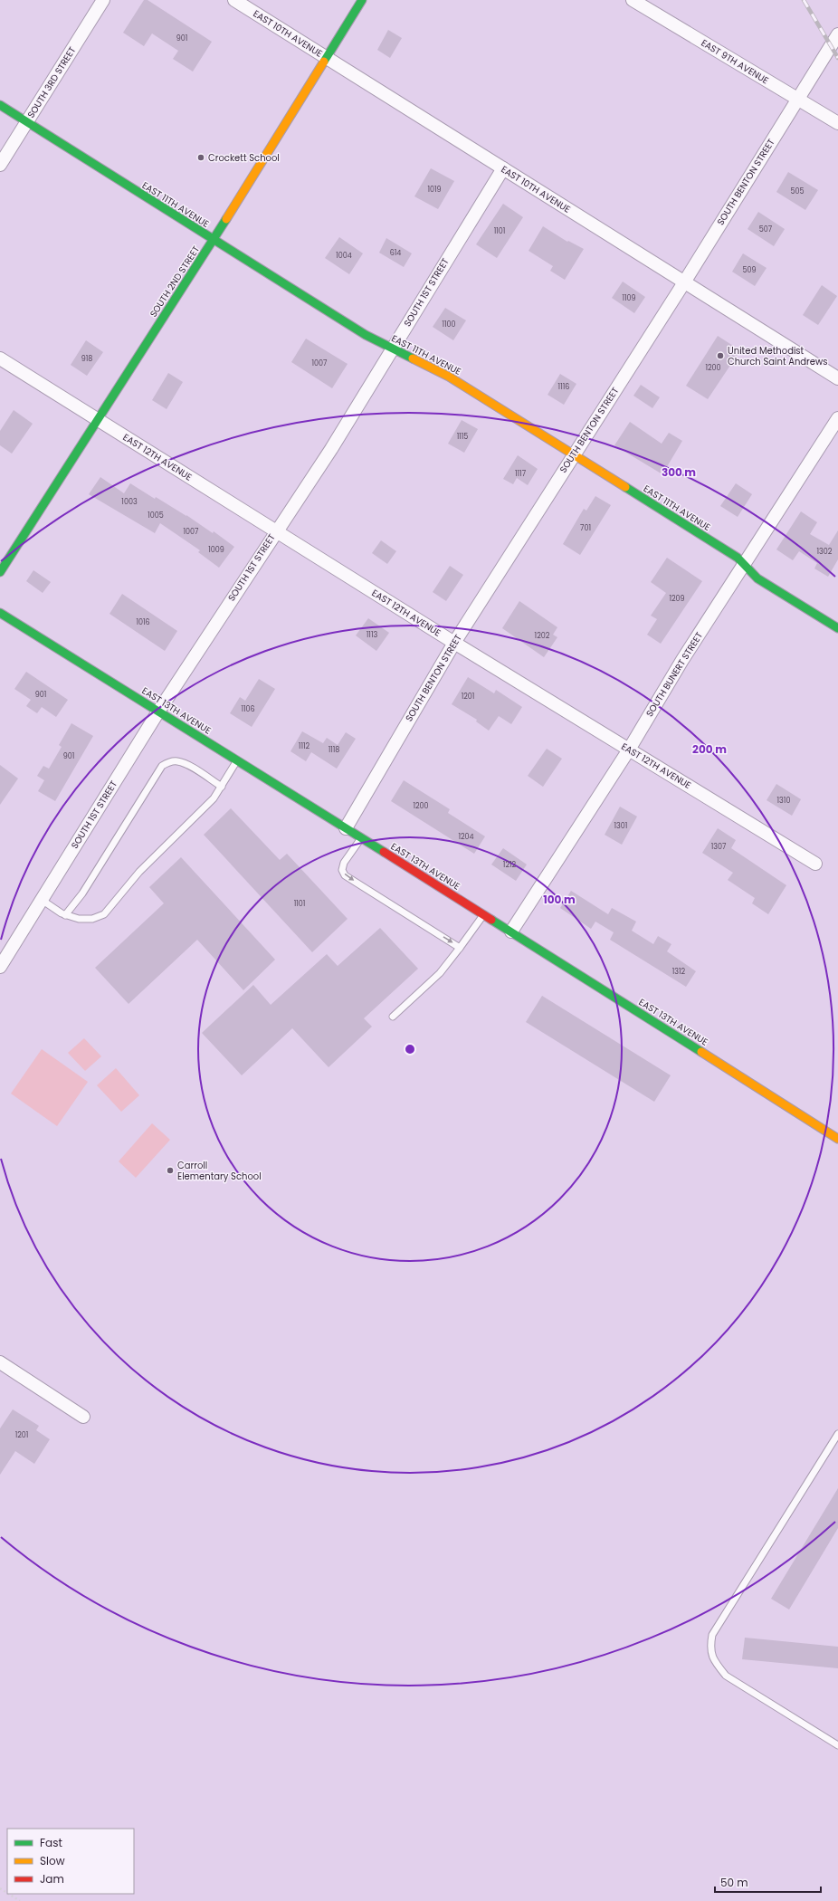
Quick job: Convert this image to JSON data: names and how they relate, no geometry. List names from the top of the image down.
{
  "streets": {
    "street": [
      "EAST 10TH AVENUE",
      "EAST 9TH AVENUE",
      "SOUTH 3RD STREET",
      "SOUTH BENTON STREET",
      "EAST 11TH AVENUE",
      "SOUTH 2ND STREET",
      "SOUTH 1ST STREET",
      "EAST 12TH AVENUE",
      "SOUTH BUNERT STREET",
      "EAST 13TH AVENUE"
    ]
  },
  "crossings": [
    ["EAST 10TH AVENUE", "SOUTH BENTON STREET"],
    ["EAST 10TH AVENUE", "SOUTH 2ND STREET"],
    ["EAST 10TH AVENUE", "SOUTH 1ST STREET"],
    ["EAST 9TH AVENUE", "SOUTH BENTON STREET"],
    ["SOUTH 3RD STREET", "EAST 11TH AVENUE"],
    ["SOUTH BENTON STREET", "EAST 11TH AVENUE"],
    ["SOUTH BENTON STREET", "EAST 12TH AVENUE"],
    ["SOUTH BENTON STREET", "EAST 13TH AVENUE"],
    ["EAST 11TH AVENUE", "SOUTH 2ND STREET"],
    ["EAST 11TH AVENUE", "SOUTH 1ST STREET"],
    ["EAST 11TH AVENUE", "SOUTH BUNERT STREET"],
    ["SOUTH 2ND STREET", "EAST 12TH AVENUE"],
    ["SOUTH 1ST STREET", "EAST 12TH AVENUE"],
    ["SOUTH 1ST STREET", "EAST 13TH AVENUE"],
    ["EAST 12TH AVENUE", "SOUTH BUNERT STREET"],
    ["SOUTH BUNERT STREET", "EAST 13TH AVENUE"]
  ],
  "places": ["Crockett School", "United Methodist Church Saint Andrews", "Carroll Elementary School"],
  "house_numbers": [
    "901",
    "1019",
    "505",
    "507",
    "1101",
    "614",
    "1004",
    "509",
    "1109",
    "1100",
    "918",
    "1007",
    "1200",
    "1116",
    "1115",
    "1117",
    "1003",
    "1005",
    "701",
    "1007",
    "1009",
    "1302",
    "1209",
    "1016",
    "1113",
    "1202",
    "901",
    "1201",
    "1106",
    "1112",
    "1118",
    "901",
    "1310",
    "1200",
    "1301",
    "1204",
    "1307",
    "1212",
    "1101",
    "1312",
    "1201"
  ],
  "legend": ["Fast", "Slow", "Jam"],
  "scale_bar": "50 m",
  "rings": ["300 m", "200 m", "100 m"]
}
